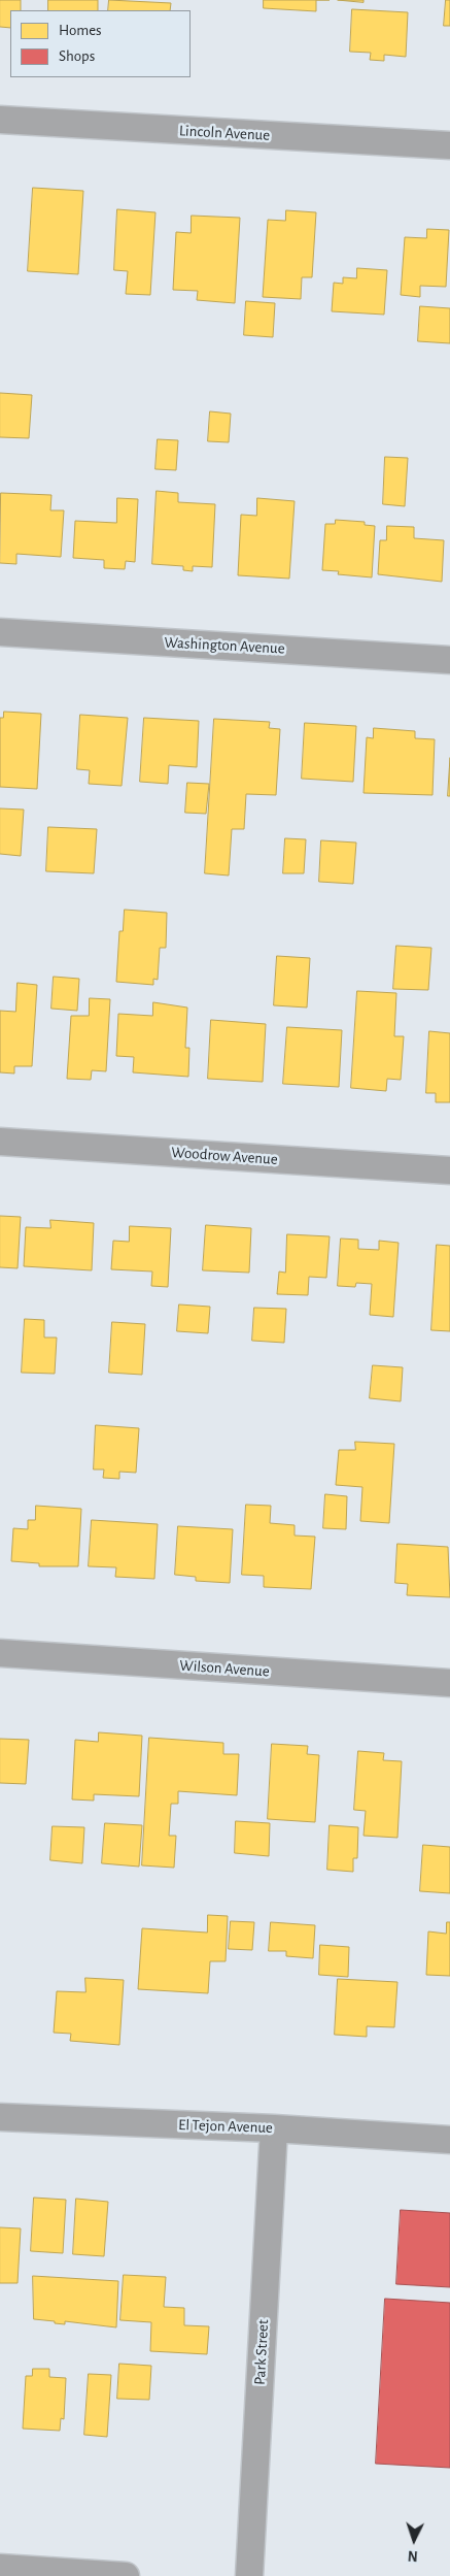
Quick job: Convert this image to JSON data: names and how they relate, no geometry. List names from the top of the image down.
{
  "streets": {
    "street": [
      "Lincoln Avenue",
      "Washington Avenue",
      "Woodrow Avenue",
      "Wilson Avenue",
      "El Tejon Avenue",
      "Park Street"
    ]
  },
  "crossings": [
    ["El Tejon Avenue", "Park Street"]
  ],
  "legend": ["Homes", "Shops"],
  "north": "bottom"
}
